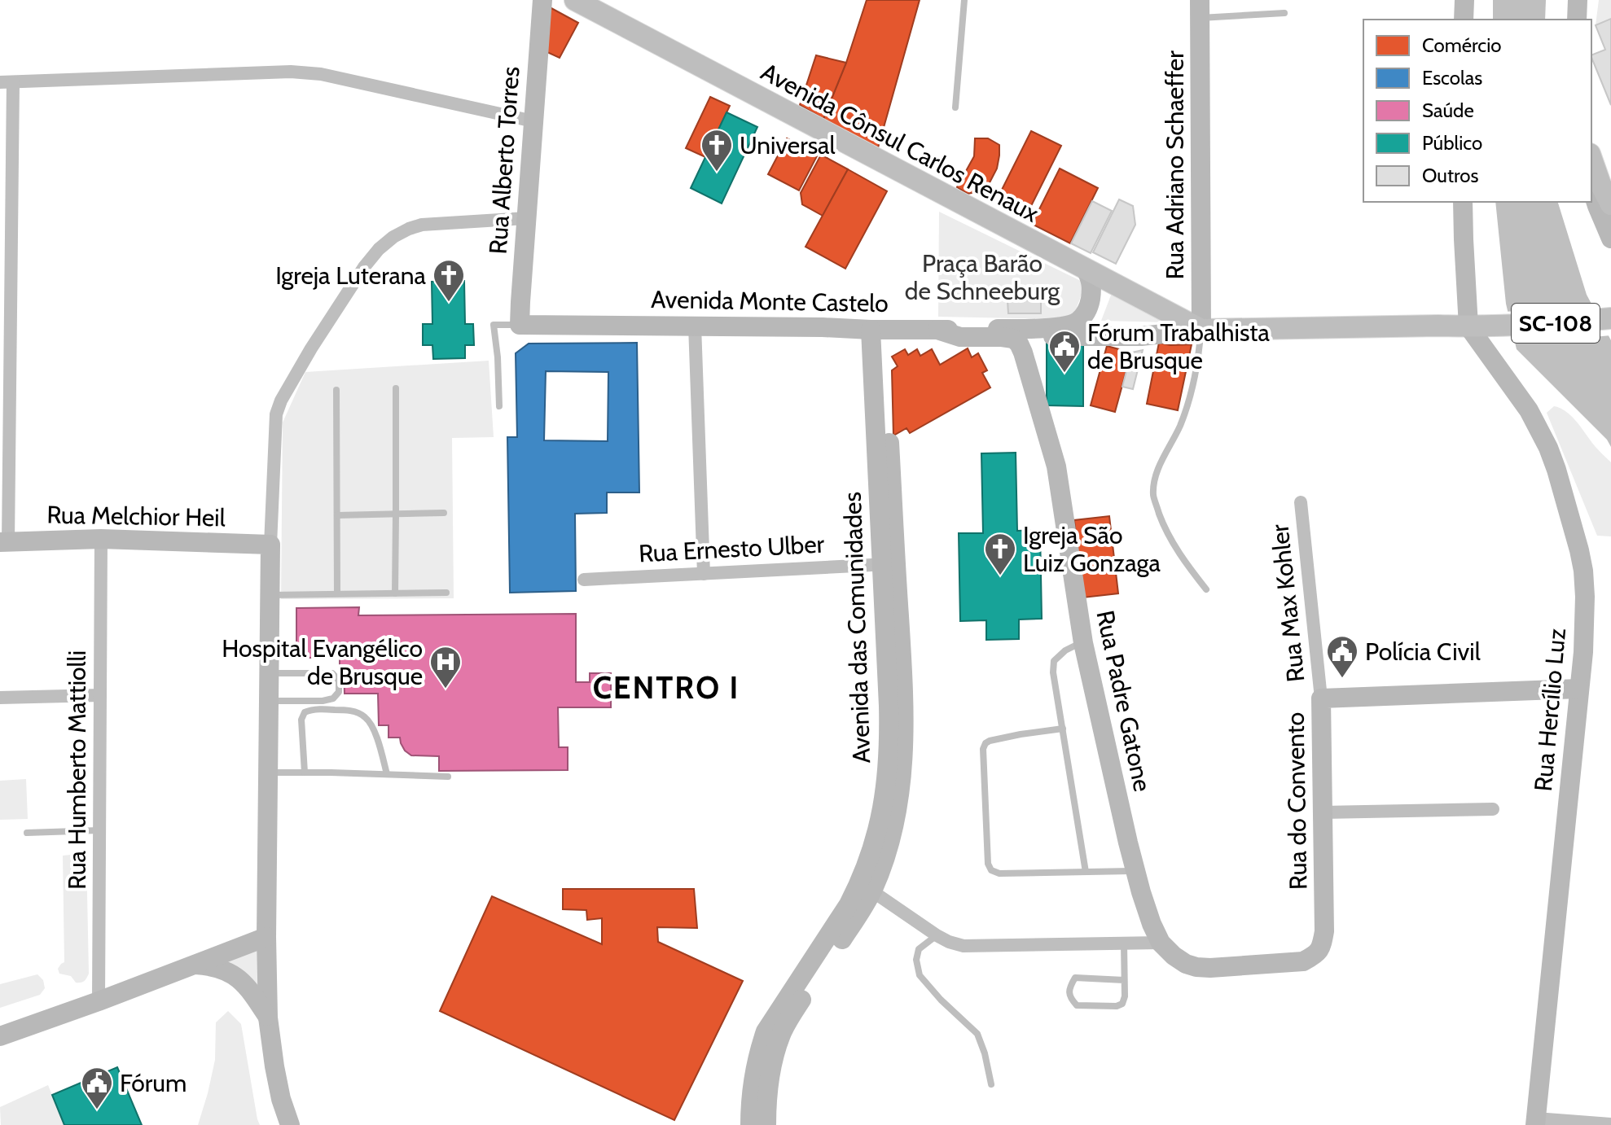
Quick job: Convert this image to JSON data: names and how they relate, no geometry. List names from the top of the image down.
{
  "streets": {
    "main road": [
      "Avenida Cônsul Carlos Renaux",
      "Rua Alberto Torres",
      "Rua Adriano Schaeffer",
      "Avenida Monte Castelo",
      "SC-108",
      "Rua Melchior Heil",
      "Avenida das Comunidades",
      "Rua Padre Gatone",
      "Rua Hercílio Luz",
      "Rua do Convento"
    ],
    "street": ["Rua Ernesto Ulber", "Rua Max Kohler", "Rua Humberto Mattiolli"]
  },
  "crossings": [
    ["Avenida Cônsul Carlos Renaux", "Rua Adriano Schaeffer"],
    ["Avenida Cônsul Carlos Renaux", "Avenida Monte Castelo"],
    ["Rua Alberto Torres", "Avenida Monte Castelo"],
    ["Avenida Monte Castelo", "Avenida das Comunidades"],
    ["SC-108", "Rua Hercílio Luz"],
    ["Rua Melchior Heil", "Rua Humberto Mattiolli"],
    ["Rua Ernesto Ulber", "Avenida das Comunidades"],
    ["Rua Max Kohler", "Rua do Convento"],
    ["Rua Padre Gatone", "Rua do Convento"],
    ["Rua Hercílio Luz", "Rua do Convento"]
  ],
  "districts": ["CENTRO I"],
  "parks": ["Praça Barão de Schneeburg"],
  "places": {
    "church": ["Universal", "Igreja Luterana", "Igreja São Luiz Gonzaga"],
    "public building": ["Fórum Trabalhista de Brusque", "Polícia Civil", "Fórum"],
    "hospital": ["Hospital Evangélico de Brusque"]
  },
  "legend": [
    "Comércio",
    "Escolas",
    "Saúde",
    "Público",
    "Outros"
  ]
}
